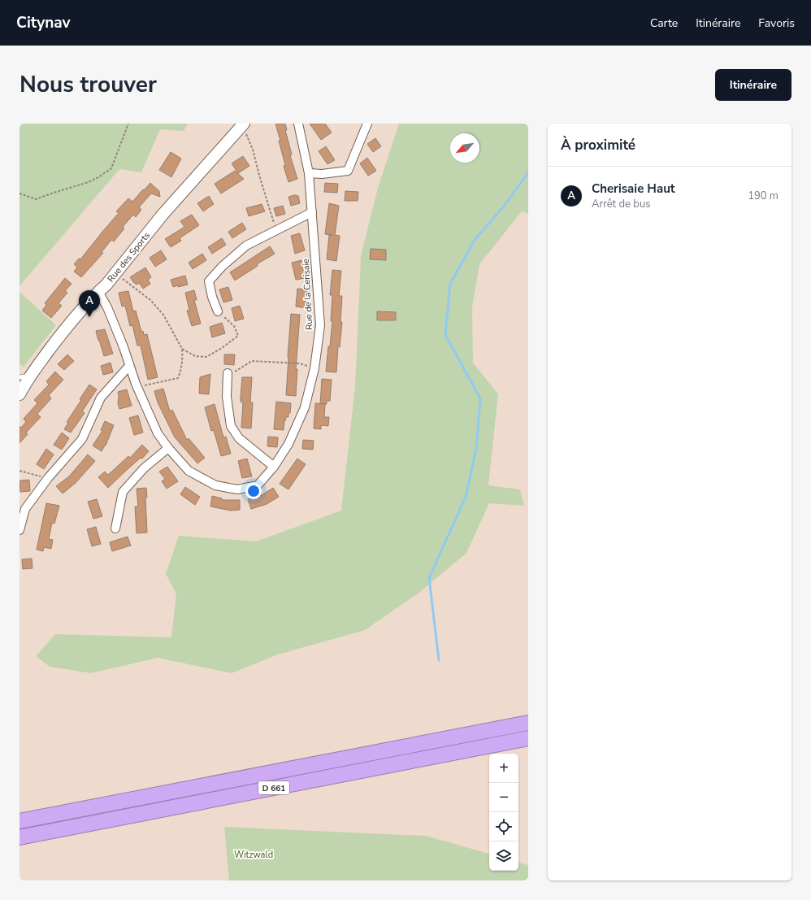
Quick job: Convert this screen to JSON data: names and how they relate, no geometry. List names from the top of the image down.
{
  "streets": {
    "highway": ["D 661"],
    "street": ["Rue des Sports", "Rue de la Cerisaie"]
  },
  "crossings": [
    ["Rue des Sports", "Rue de la Cerisaie"]
  ],
  "parks": ["Witzwald"],
  "north": "bottom left",
  "page": {
    "header": "Citynav",
    "nav": ["Carte", "Itinéraire", "Favoris"],
    "title": "Nous trouver",
    "buttons": "Itinéraire",
    "heading": "À proximité",
    "list": [
      {
        "mark": "A",
        "name": "Cherisaie Haut",
        "note": "Arrêt de bus",
        "value": "190 m"
      }
    ],
    "pins": "A",
    "map_buttons": ["+", "−"]
  }
}
